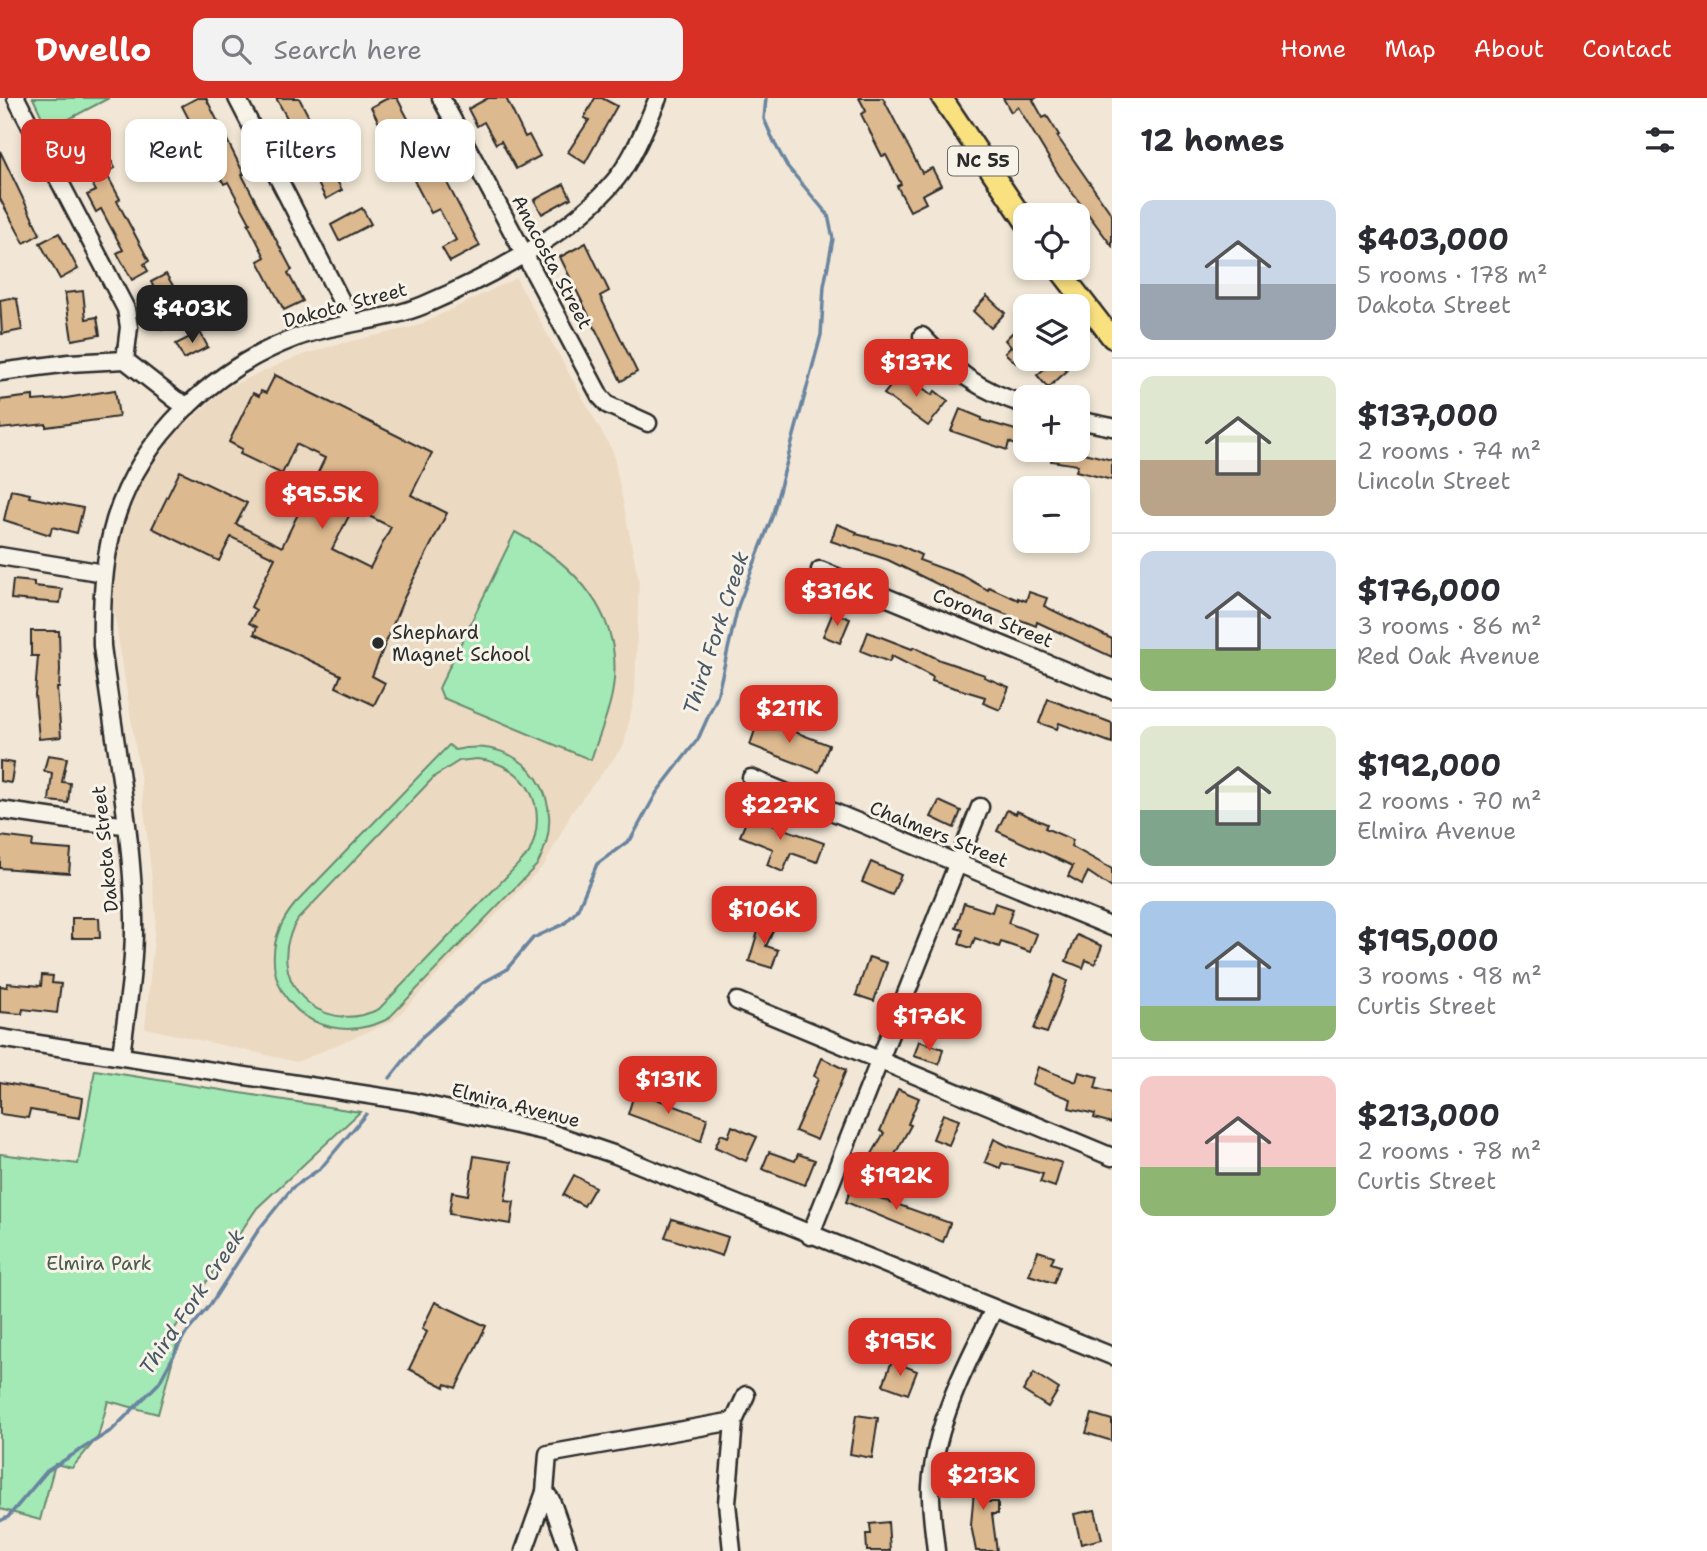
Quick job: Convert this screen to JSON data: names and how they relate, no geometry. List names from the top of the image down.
{
  "streets": {
    "main road": ["NC 55"],
    "street": [
      "Anacosta Street",
      "Dakota Street",
      "Corona Street",
      "Chalmers Street",
      "Elmira Avenue"
    ]
  },
  "crossings": [
    ["Anacosta Street", "Dakota Street"],
    ["Dakota Street", "Elmira Avenue"]
  ],
  "water": ["Third Fork Creek"],
  "parks": ["Elmira Park"],
  "places": ["Shephard Magnet School"],
  "page": {
    "header": "Dwello",
    "search": "Search here",
    "nav": [
      "Home",
      "Map",
      "About",
      "Contact"
    ],
    "heading": "12 homes",
    "chip": [
      "Buy",
      "Rent",
      "Filters",
      "New"
    ],
    "list": [
      {
        "name": "$403,000",
        "note": "5 rooms · 178 m² · Dakota Street"
      },
      {
        "name": "$137,000",
        "note": "2 rooms · 74 m² · Lincoln Street"
      },
      {
        "name": "$176,000",
        "note": "3 rooms · 86 m² · Red Oak Avenue"
      },
      {
        "name": "$192,000",
        "note": "2 rooms · 70 m² · Elmira Avenue"
      },
      {
        "name": "$195,000",
        "note": "3 rooms · 98 m² · Curtis Street"
      },
      {
        "name": "$213,000",
        "note": "2 rooms · 78 m² · Curtis Street"
      }
    ],
    "map_buttons": ["+", "−"],
    "price": [
      "$403K",
      "$137K",
      "$95.5K",
      "$316K",
      "$211K",
      "$227K",
      "$106K",
      "$176K",
      "$131K",
      "$192K",
      "$195K",
      "$213K"
    ]
  }
}
